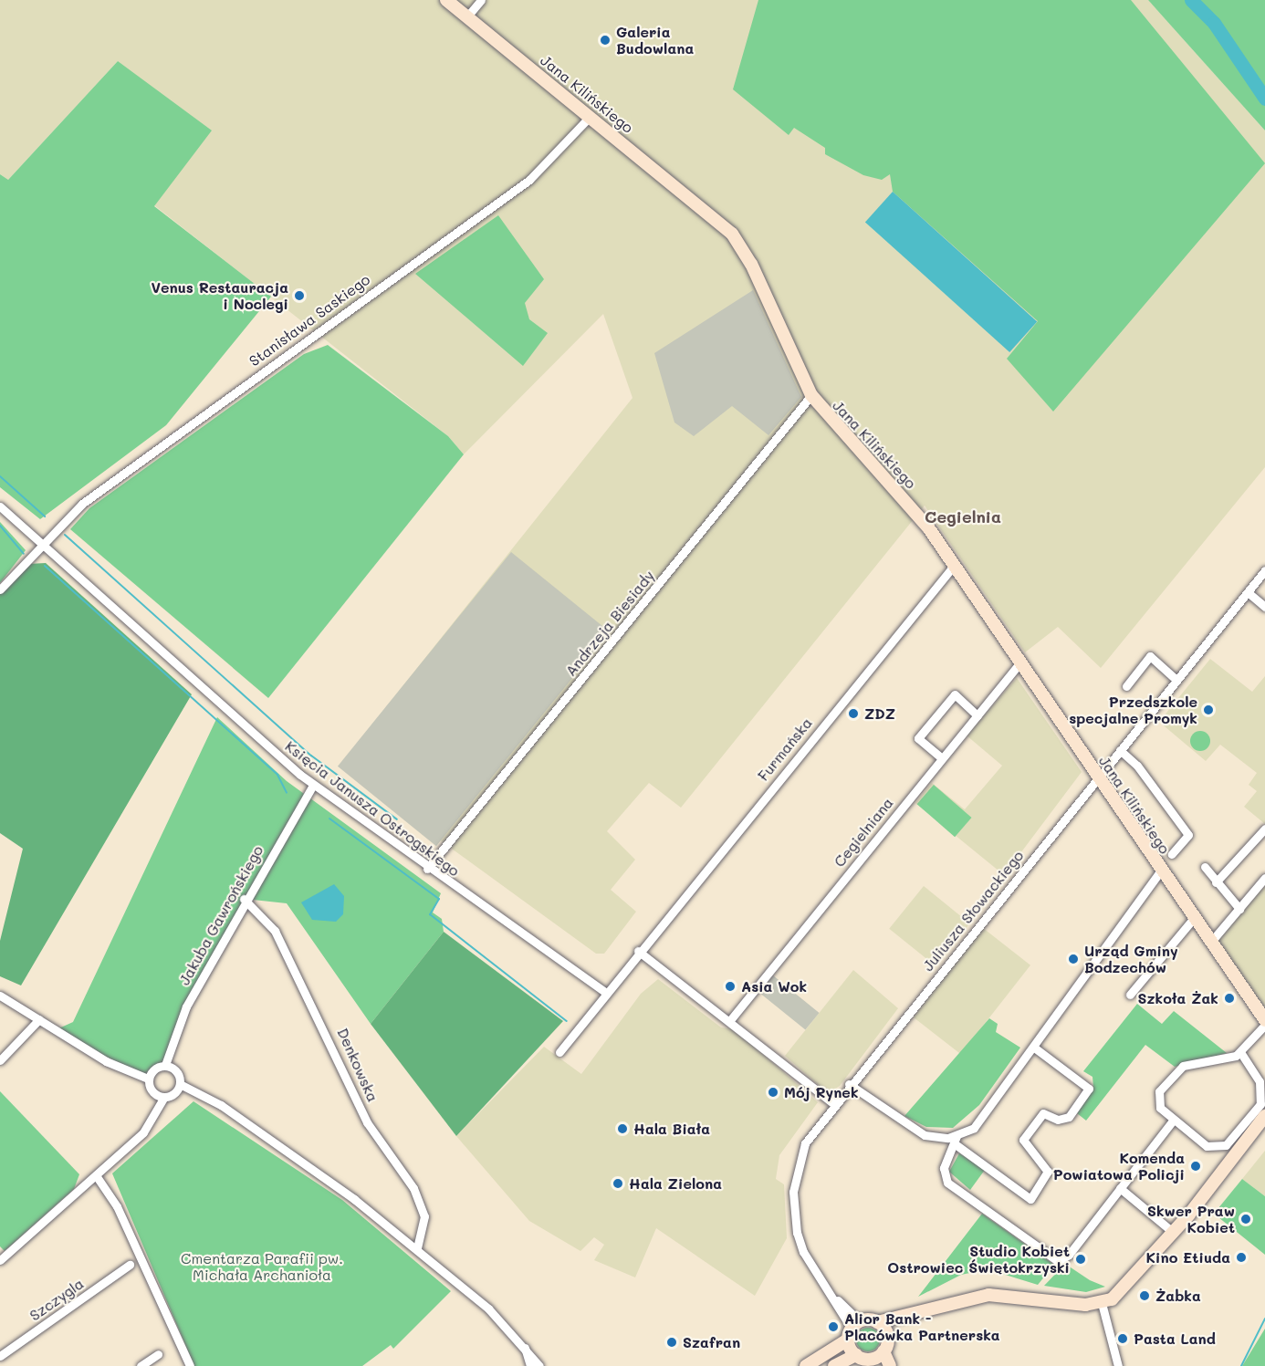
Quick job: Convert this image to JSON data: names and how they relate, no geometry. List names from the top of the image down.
{
  "streets": {
    "street": [
      "Jana Kilińskiego",
      "Stanisława Saskiego",
      "Andrzeja Biesiady",
      "Furmańska",
      "Księcia Janusza Ostrogskiego",
      "Cegielniana",
      "Juliusza Słowackiego",
      "Jakuba Gawrońskiego",
      "Denkowska",
      "Szczygla"
    ]
  },
  "crossings": [
    ["Jana Kilińskiego", "Stanisława Saskiego"],
    ["Jana Kilińskiego", "Andrzeja Biesiady"],
    ["Jana Kilińskiego", "Furmańska"],
    ["Jana Kilińskiego", "Cegielniana"],
    ["Jana Kilińskiego", "Juliusza Słowackiego"],
    ["Stanisława Saskiego", "Księcia Janusza Ostrogskiego"],
    ["Andrzeja Biesiady", "Księcia Janusza Ostrogskiego"],
    ["Księcia Janusza Ostrogskiego", "Jakuba Gawrońskiego"],
    ["Jakuba Gawrońskiego", "Denkowska"]
  ],
  "districts": ["Cegielnia"],
  "parks": ["Cmentarza Parafii pw. Michała Archanioła"],
  "places": [
    "Galeria Budowlana",
    "Venus Restauracja i Noclegi",
    "Przedszkole specjalne Promyk",
    "ZDZ",
    "Urząd Gminy Bodzechów",
    "Asia Wok",
    "Szkoła Żak",
    "Mój Rynek",
    "Hala Biała",
    "Komenda Powiatowa Policji",
    "Hala Zielona",
    "Skwer Praw Kobiet",
    "Kino Etiuda",
    "Studio Kobiet Ostrowiec Świętokrzyski",
    "Żabka",
    "Alior Bank - Placówka Partnerska",
    "Pasta Land",
    "Szafran"
  ]
}
